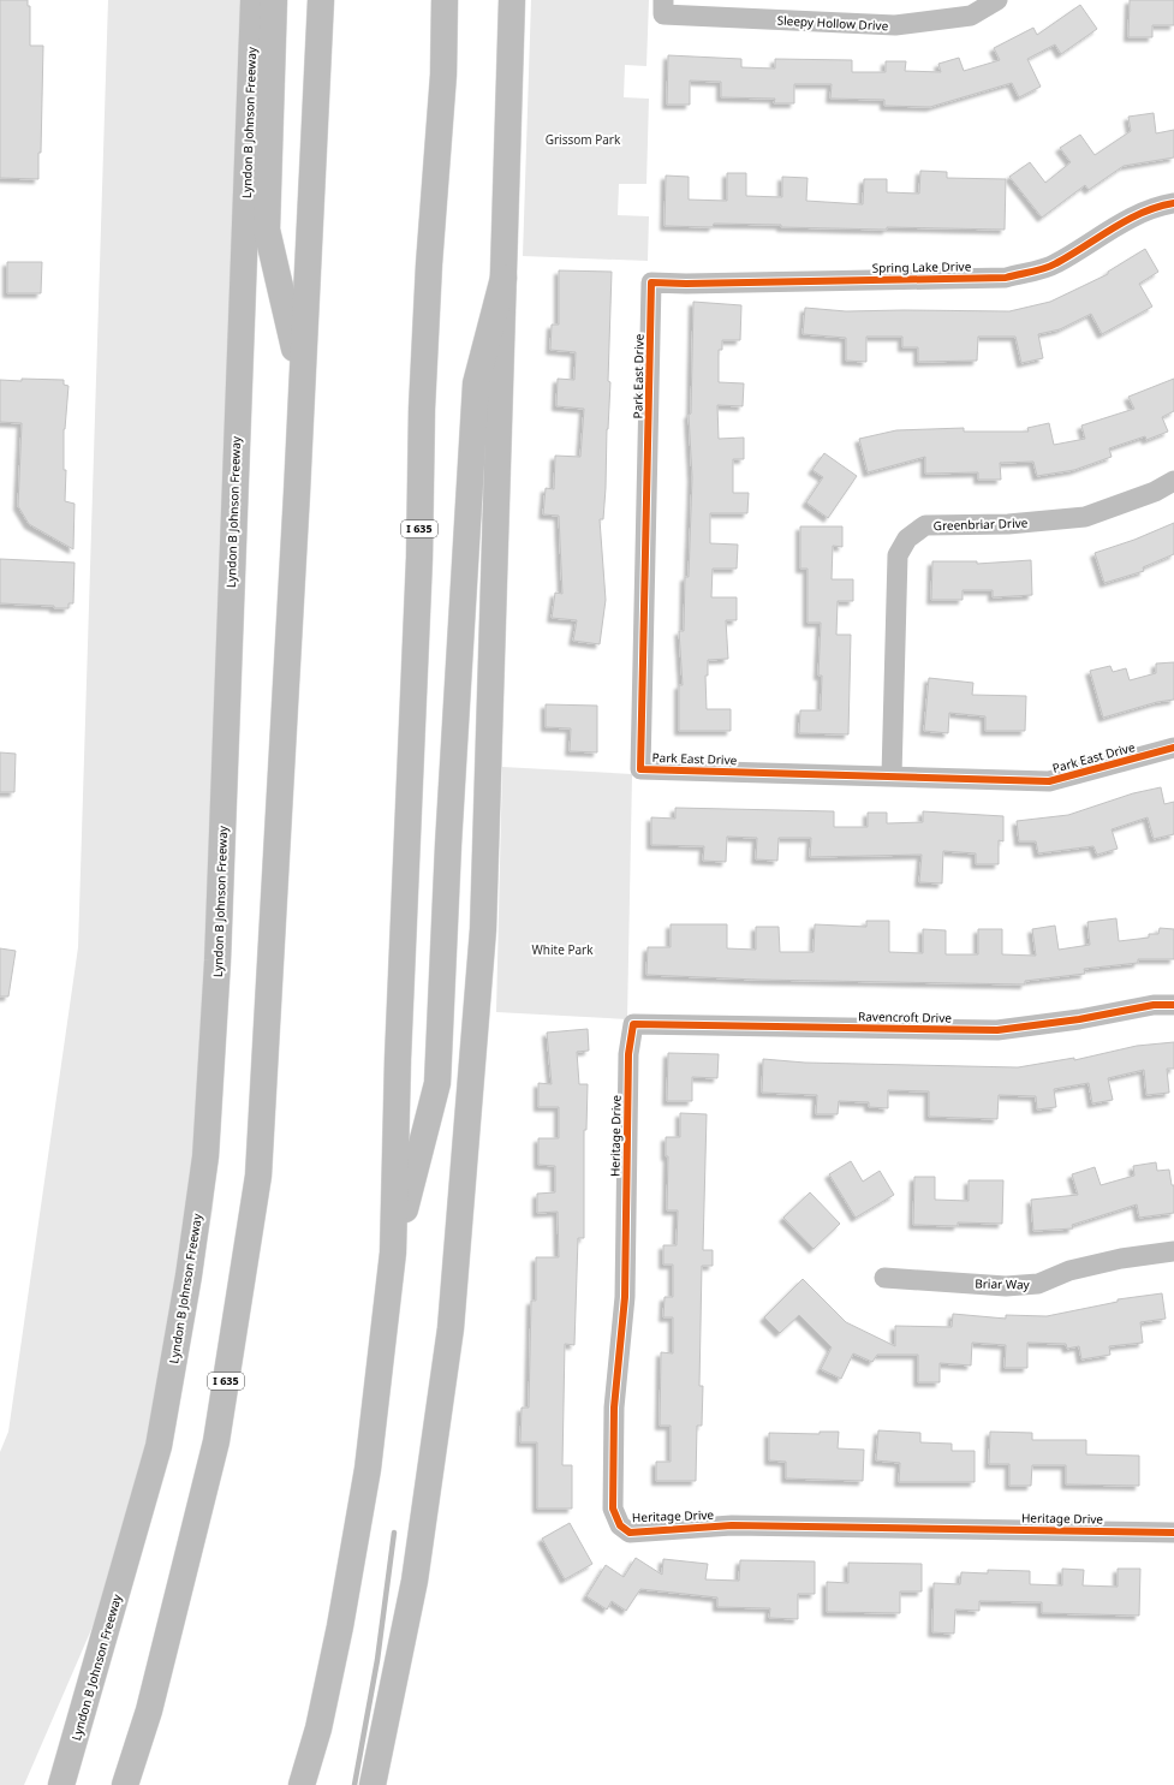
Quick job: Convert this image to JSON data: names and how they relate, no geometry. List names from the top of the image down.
{
  "streets": {
    "main road": ["Lyndon B Johnson Freeway", "I 635"],
    "street": [
      "Sleepy Hollow Drive",
      "Spring Lake Drive",
      "Park East Drive",
      "Greenbriar Drive",
      "Ravencroft Drive",
      "Heritage Drive",
      "Briar Way"
    ]
  },
  "crossings": [
    ["Spring Lake Drive", "Park East Drive"],
    ["Park East Drive", "Greenbriar Drive"],
    ["Ravencroft Drive", "Heritage Drive"]
  ],
  "parks": ["Grissom Park", "White Park"]
}
